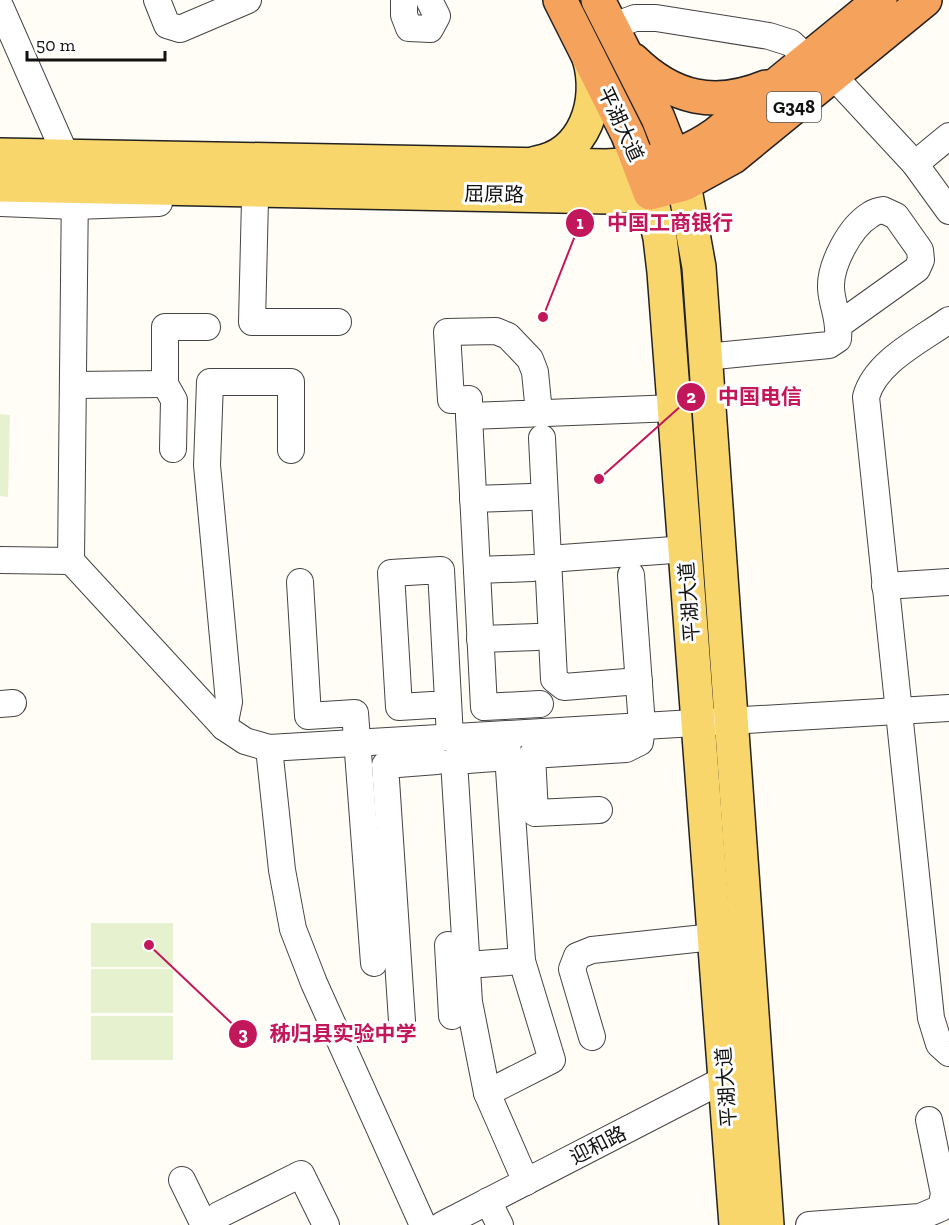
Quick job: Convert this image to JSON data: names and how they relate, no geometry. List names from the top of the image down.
{
  "streets": {
    "highway": ["G348", "平湖大道", "屈原路"],
    "street": ["迎和路"]
  },
  "crossings": [
    ["平湖大道", "屈原路"],
    ["平湖大道", "迎和路"]
  ],
  "places": ["中国工商银行", "中国电信", "秭归县实验中学"],
  "scale_bar": "50 m"
}
